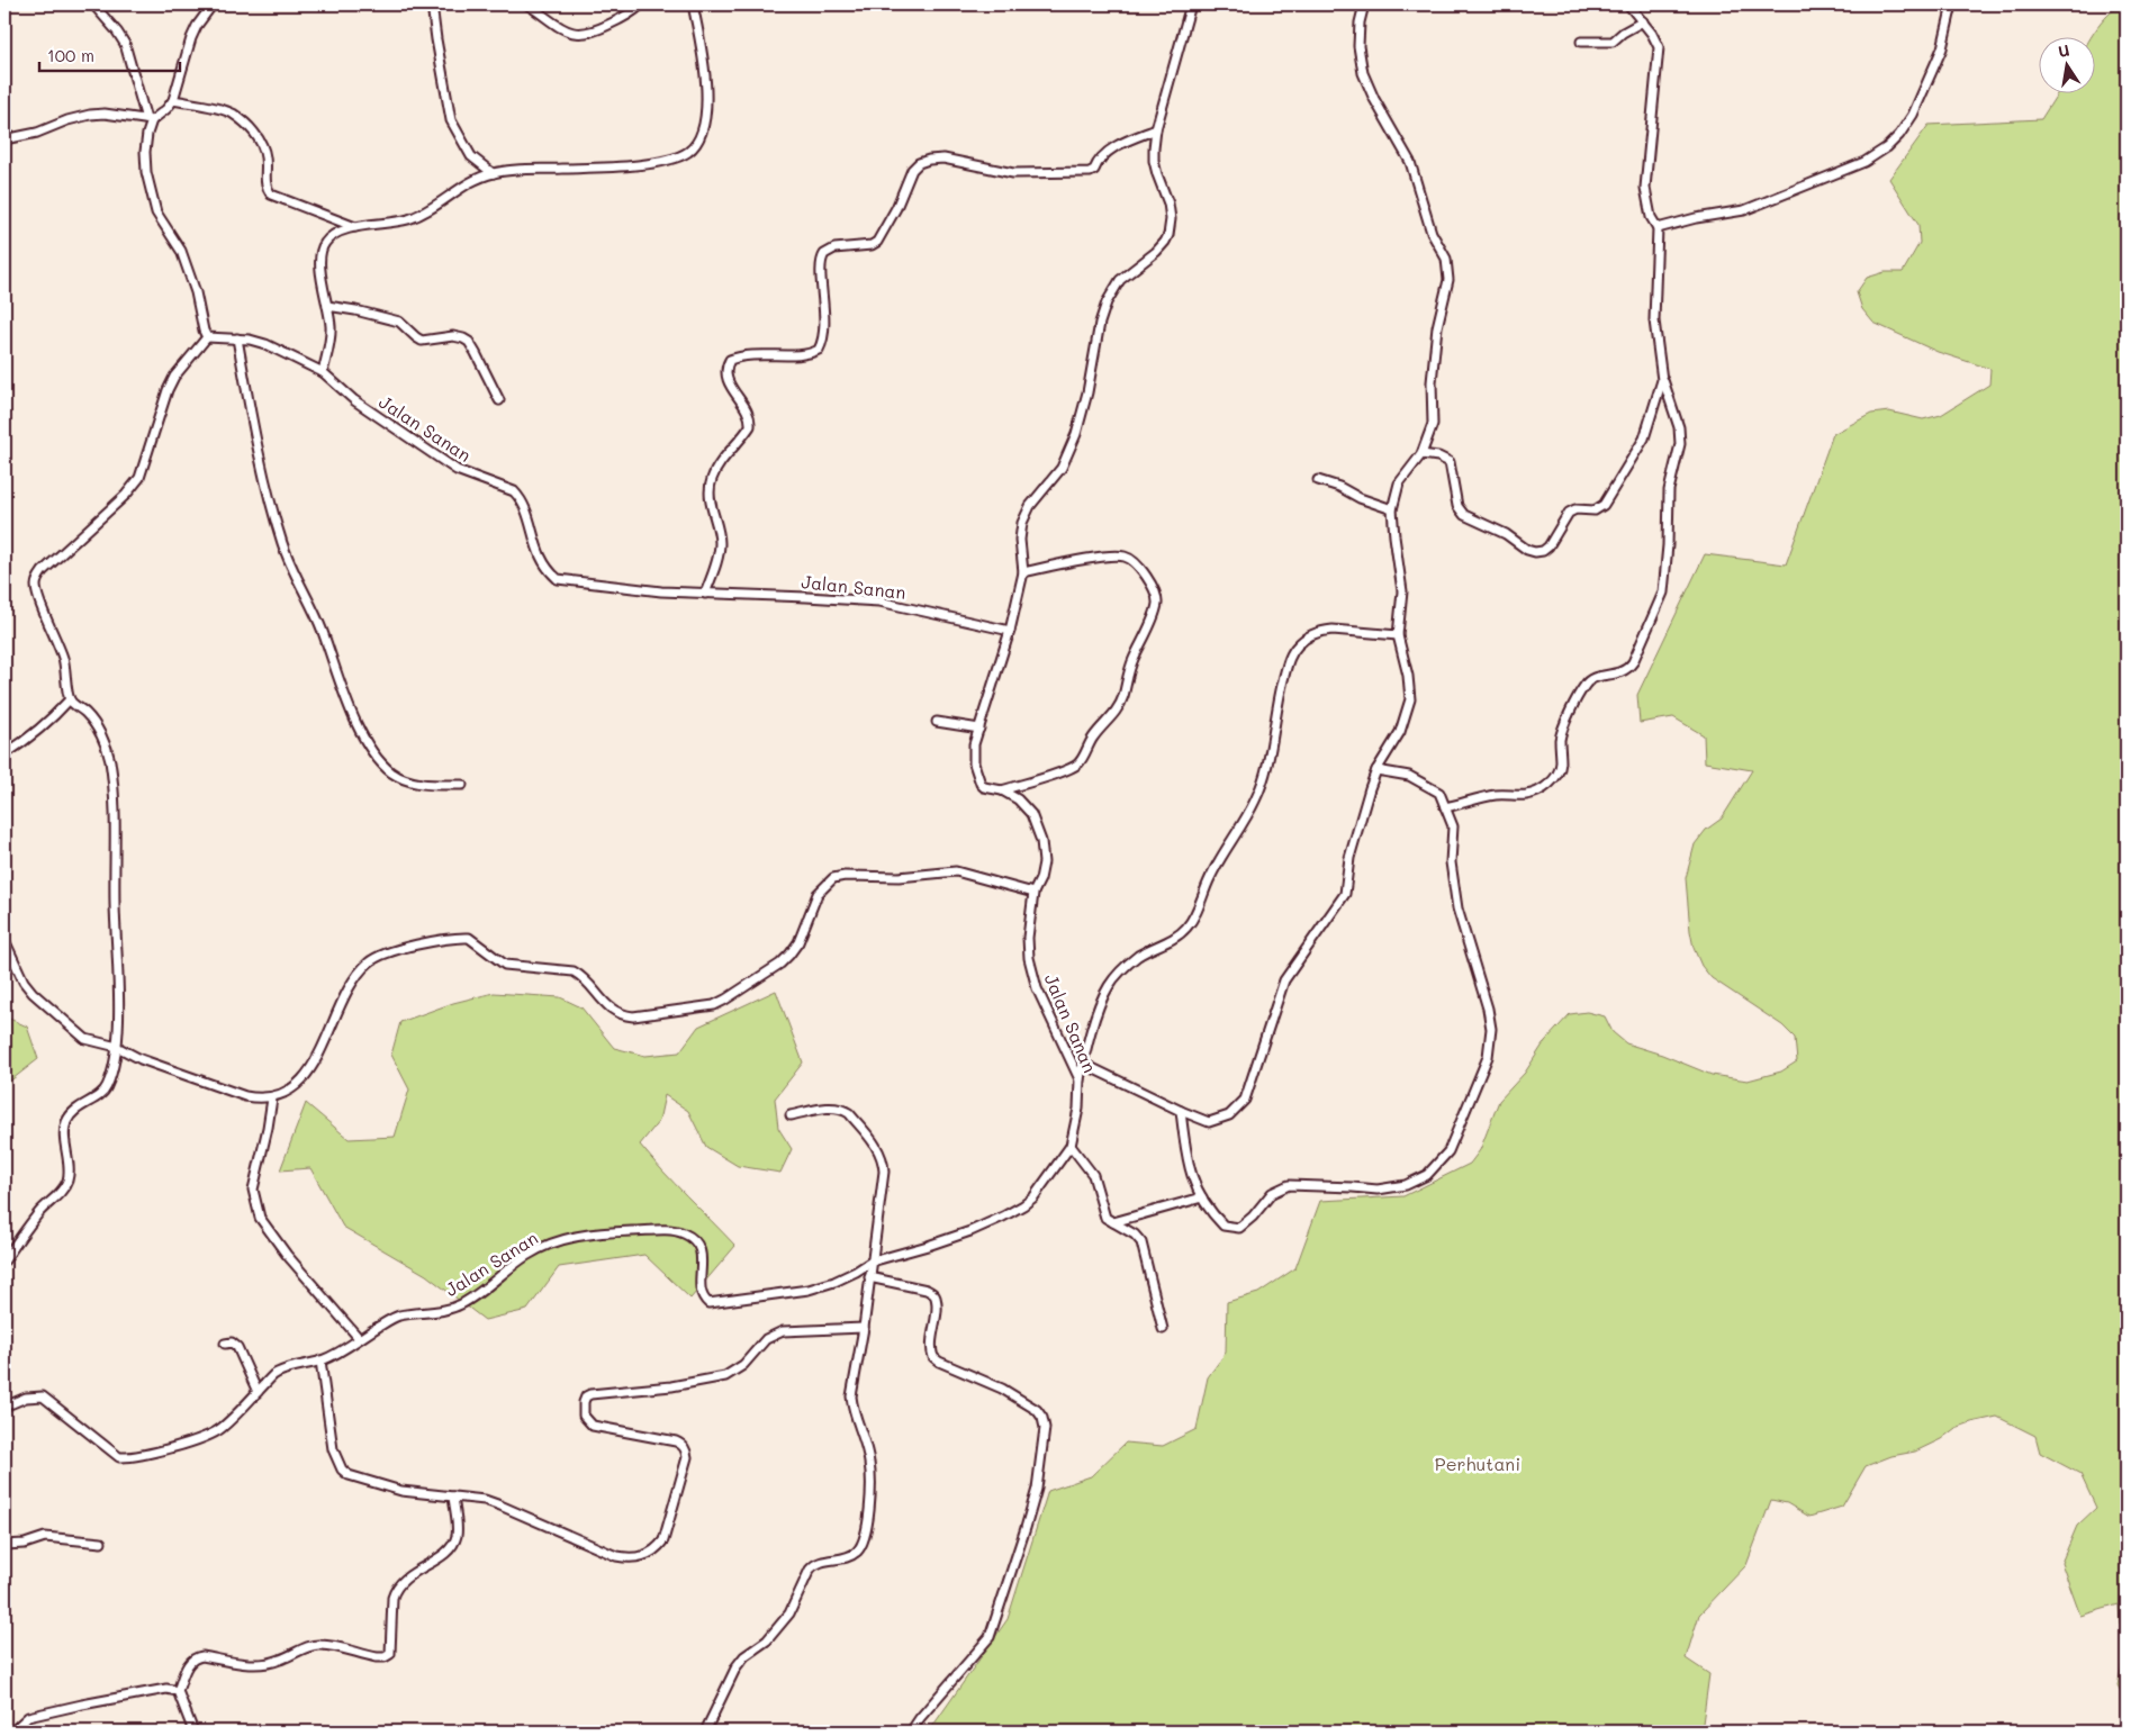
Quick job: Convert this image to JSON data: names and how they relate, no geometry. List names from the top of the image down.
{
  "streets": {
    "street": ["Jalan Sanan"]
  },
  "parks": ["Perhutani"],
  "scale_bar": "100 m",
  "north": "top"
}
